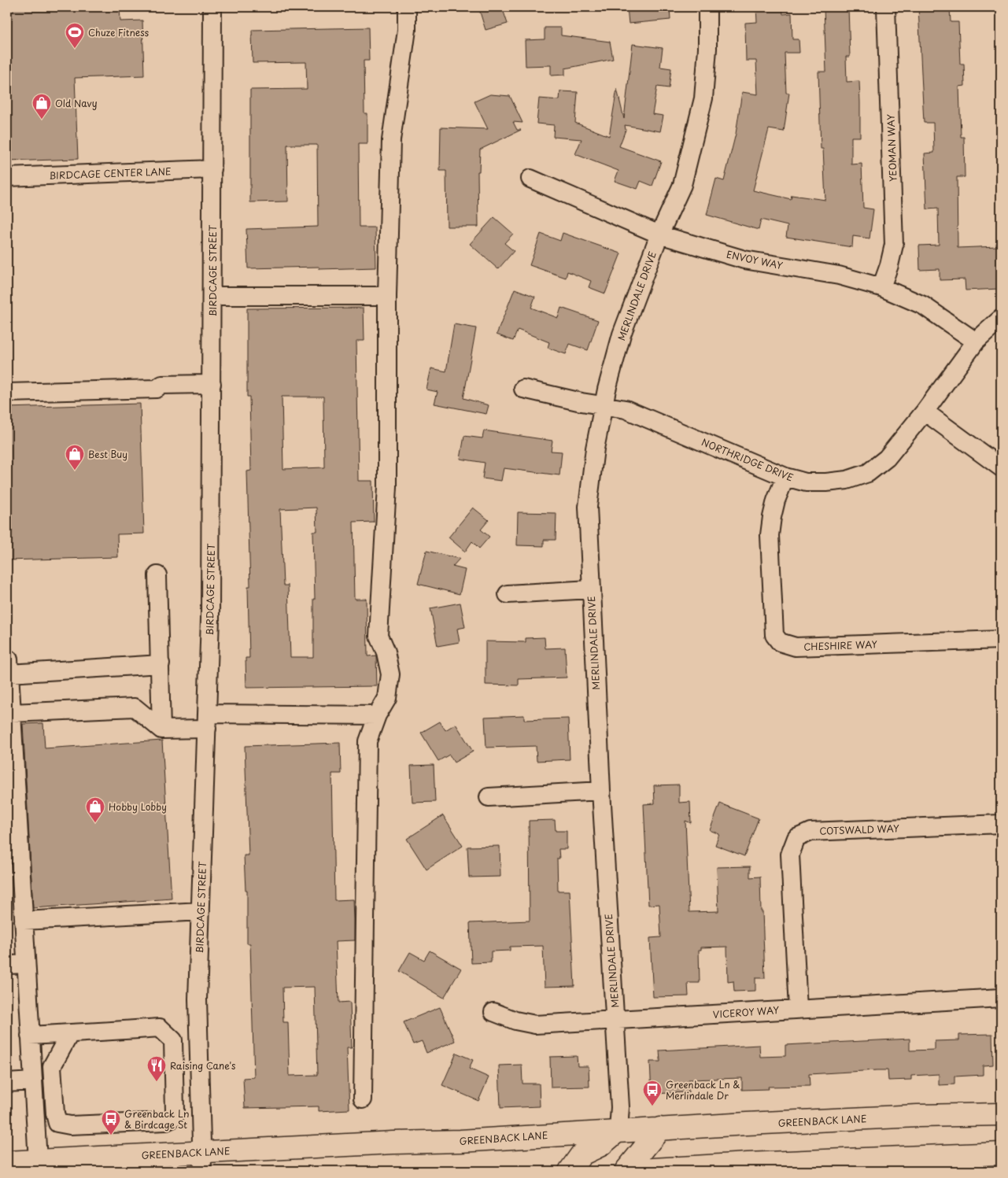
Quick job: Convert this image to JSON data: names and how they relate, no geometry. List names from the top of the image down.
{
  "streets": {
    "main road": ["GREENBACK LANE"],
    "street": [
      "YEOMAN WAY",
      "BIRDCAGE CENTER LANE",
      "ENVOY WAY",
      "BIRDCAGE STREET",
      "MERLINDALE DRIVE",
      "NORTHRIDGE DRIVE",
      "CHESHIRE WAY",
      "COTSWALD WAY",
      "VICEROY WAY"
    ]
  },
  "crossings": [
    ["YEOMAN WAY", "ENVOY WAY"],
    ["BIRDCAGE CENTER LANE", "BIRDCAGE STREET"],
    ["ENVOY WAY", "MERLINDALE DRIVE"],
    ["ENVOY WAY", "NORTHRIDGE DRIVE"],
    ["BIRDCAGE STREET", "GREENBACK LANE"],
    ["MERLINDALE DRIVE", "NORTHRIDGE DRIVE"],
    ["MERLINDALE DRIVE", "VICEROY WAY"],
    ["MERLINDALE DRIVE", "GREENBACK LANE"],
    ["NORTHRIDGE DRIVE", "CHESHIRE WAY"],
    ["COTSWALD WAY", "VICEROY WAY"]
  ],
  "places": {
    "sports": ["Chuze Fitness"],
    "shop": ["Old Navy", "Best Buy", "Hobby Lobby"],
    "restaurant": ["Raising Cane's"],
    "bus stop": ["Greenback Ln & Merlindale Dr", "Greenback Ln & Birdcage St"]
  }
}
